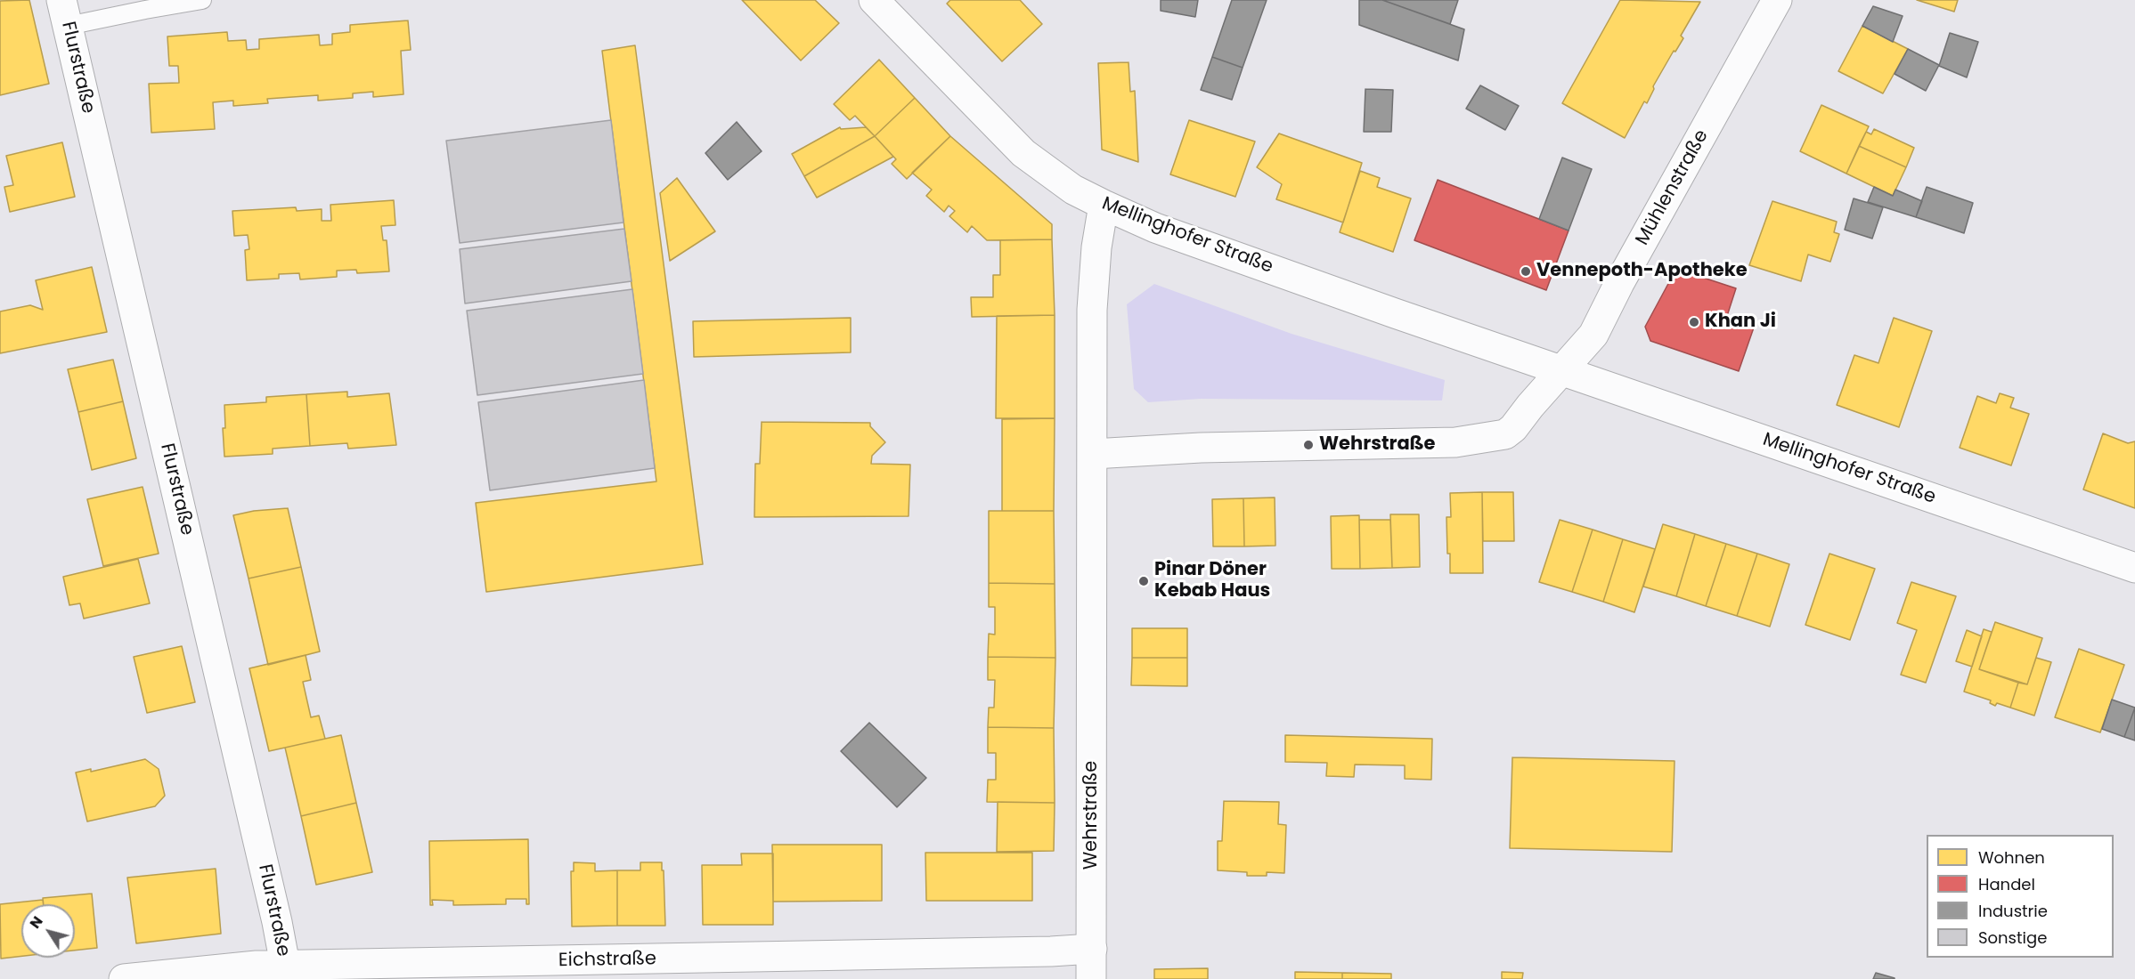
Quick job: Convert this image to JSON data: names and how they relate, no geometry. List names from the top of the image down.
{
  "streets": {
    "street": [
      "Flurstraße",
      "Mühlenstraße",
      "Mellinghofer Straße",
      "Wehrstraße",
      "Eichstraße"
    ]
  },
  "crossings": [
    ["Flurstraße", "Eichstraße"],
    ["Mühlenstraße", "Mellinghofer Straße"],
    ["Mellinghofer Straße", "Wehrstraße"],
    ["Wehrstraße", "Eichstraße"]
  ],
  "places": [
    "Vennepoth-Apotheke",
    "Khan Ji",
    "Wehrstraße",
    "Pinar Döner Kebab Haus"
  ],
  "legend": [
    "Wohnen",
    "Handel",
    "Industrie",
    "Sonstige"
  ],
  "north": "top left"
}
